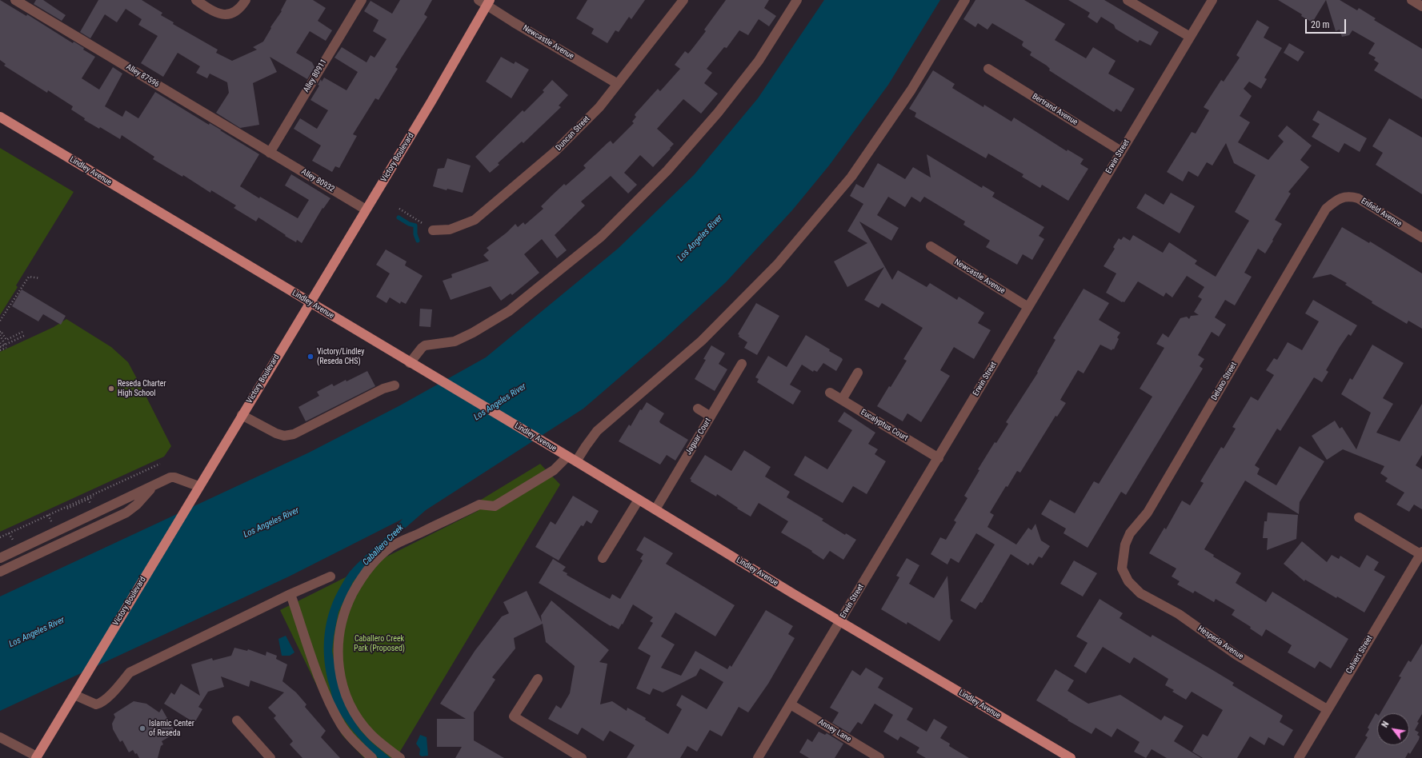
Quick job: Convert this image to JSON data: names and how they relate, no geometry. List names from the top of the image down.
{
  "streets": {
    "main road": ["Victory Boulevard", "Lindley Avenue"],
    "street": [
      "Newcastle Avenue",
      "Alley 87596",
      "Alley 80911",
      "Bertrand Avenue",
      "Duncan Street",
      "Erwin Street",
      "Alley 80932",
      "Enfield Avenue",
      "Delano Street",
      "Eucalyptus Court",
      "Jaguar Court",
      "Hesperia Avenue",
      "Calvert Street",
      "Anney Lane"
    ]
  },
  "crossings": [
    ["Newcastle Avenue", "Duncan Street"],
    ["Newcastle Avenue", "Erwin Street"],
    ["Newcastle Avenue", "Victory Boulevard"],
    ["Alley 87596", "Alley 80911"],
    ["Alley 87596", "Alley 80932"],
    ["Alley 80911", "Alley 80932"],
    ["Bertrand Avenue", "Erwin Street"],
    ["Erwin Street", "Lindley Avenue"],
    ["Erwin Street", "Eucalyptus Court"],
    ["Erwin Street", "Anney Lane"],
    ["Victory Boulevard", "Lindley Avenue"],
    ["Victory Boulevard", "Alley 80932"],
    ["Lindley Avenue", "Jaguar Court"],
    ["Enfield Avenue", "Delano Street"],
    ["Delano Street", "Hesperia Avenue"],
    ["Hesperia Avenue", "Calvert Street"]
  ],
  "water": ["Los Angeles River", "Caballero Creek"],
  "parks": ["Caballero Creek Park (Proposed)"],
  "places": ["Victory/Lindley (Reseda CHS)", "Reseda Charter High School", "Islamic Center of Reseda"],
  "scale_bar": "20 m",
  "north": "top left"
}
